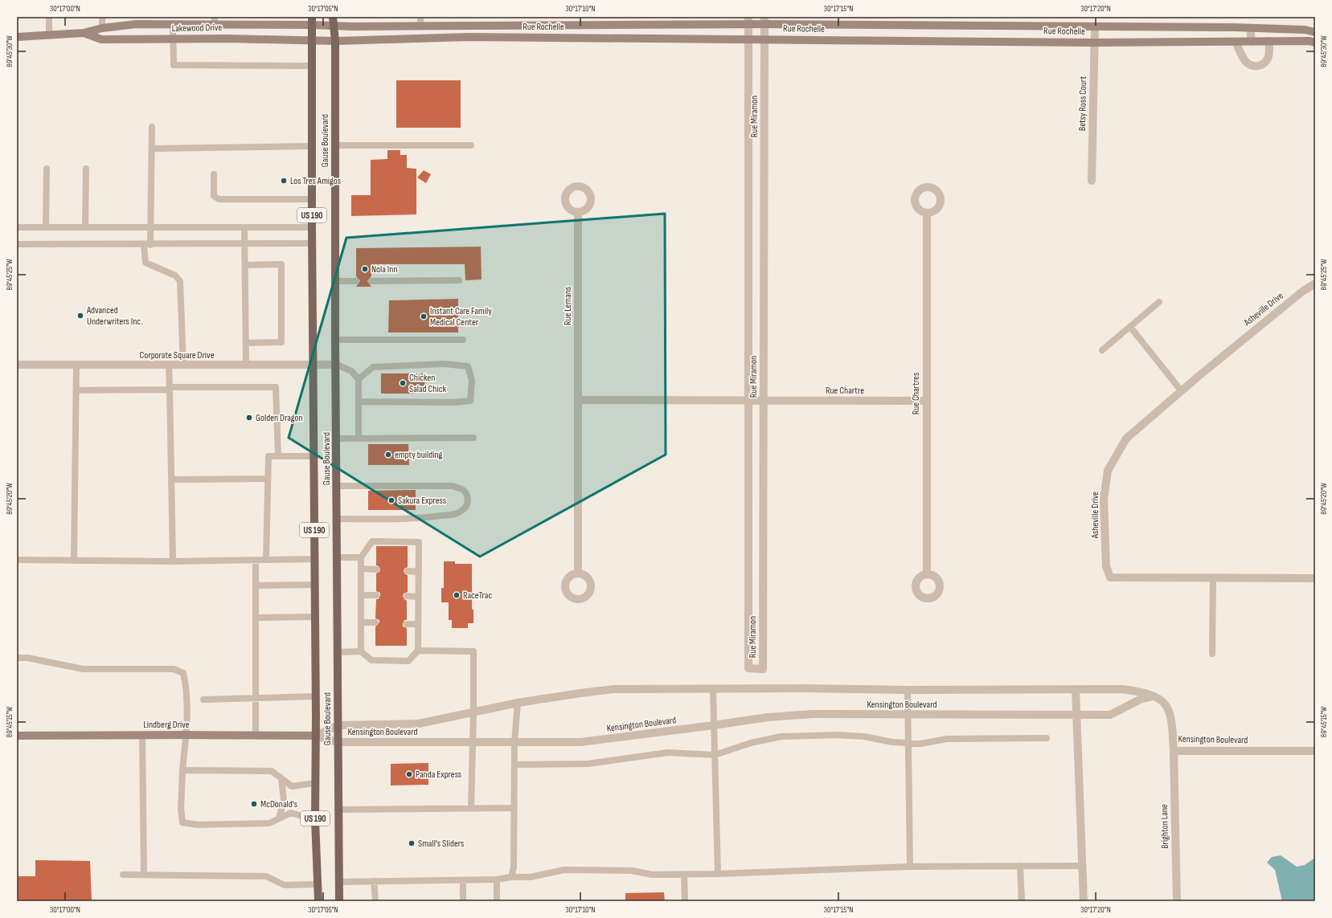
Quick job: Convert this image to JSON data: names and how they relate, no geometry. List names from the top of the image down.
{
  "streets": {
    "main road": ["Gause Boulevard", "US 190"],
    "street": [
      "Rue Rochelle",
      "Lakewood Drive",
      "Betsy Ross Court",
      "Rue Miramon",
      "Rue Lemans",
      "Asheville Drive",
      "Corporate Square Drive",
      "Rue Chartre",
      "Rue Chartres",
      "Kensington Boulevard",
      "Lindberg Drive",
      "Brighton Lane"
    ]
  },
  "crossings": [
    ["Rue Rochelle", "Lakewood Drive"],
    ["Rue Rochelle", "Betsy Ross Court"],
    ["Rue Rochelle", "Rue Miramon"],
    ["Rue Rochelle", "Gause Boulevard"],
    ["Lakewood Drive", "Gause Boulevard"],
    ["Rue Miramon", "Rue Chartre"],
    ["Gause Boulevard", "Corporate Square Drive"],
    ["Gause Boulevard", "Kensington Boulevard"],
    ["Gause Boulevard", "Lindberg Drive"],
    ["Rue Chartre", "Rue Chartres"],
    ["Kensington Boulevard", "Lindberg Drive"],
    ["Kensington Boulevard", "Brighton Lane"]
  ],
  "places": [
    "Los Tres Amigos",
    "Nola Inn",
    "Advanced Underwriters Inc.",
    "Instant Care Family Medical Center",
    "Chicken Salad Chick",
    "Golden Dragon",
    "empty building",
    "Sakura Express",
    "RaceTrac",
    "Panda Express",
    "McDonald's",
    "Small's Sliders"
  ],
  "coordinates": [
    "30°17'00\"N",
    "30°17'05\"N",
    "30°17'10\"N",
    "30°17'15\"N",
    "30°17'20\"N",
    "89°45'30\"W",
    "89°45'25\"W",
    "89°45'20\"W",
    "89°45'15\"W"
  ]
}
